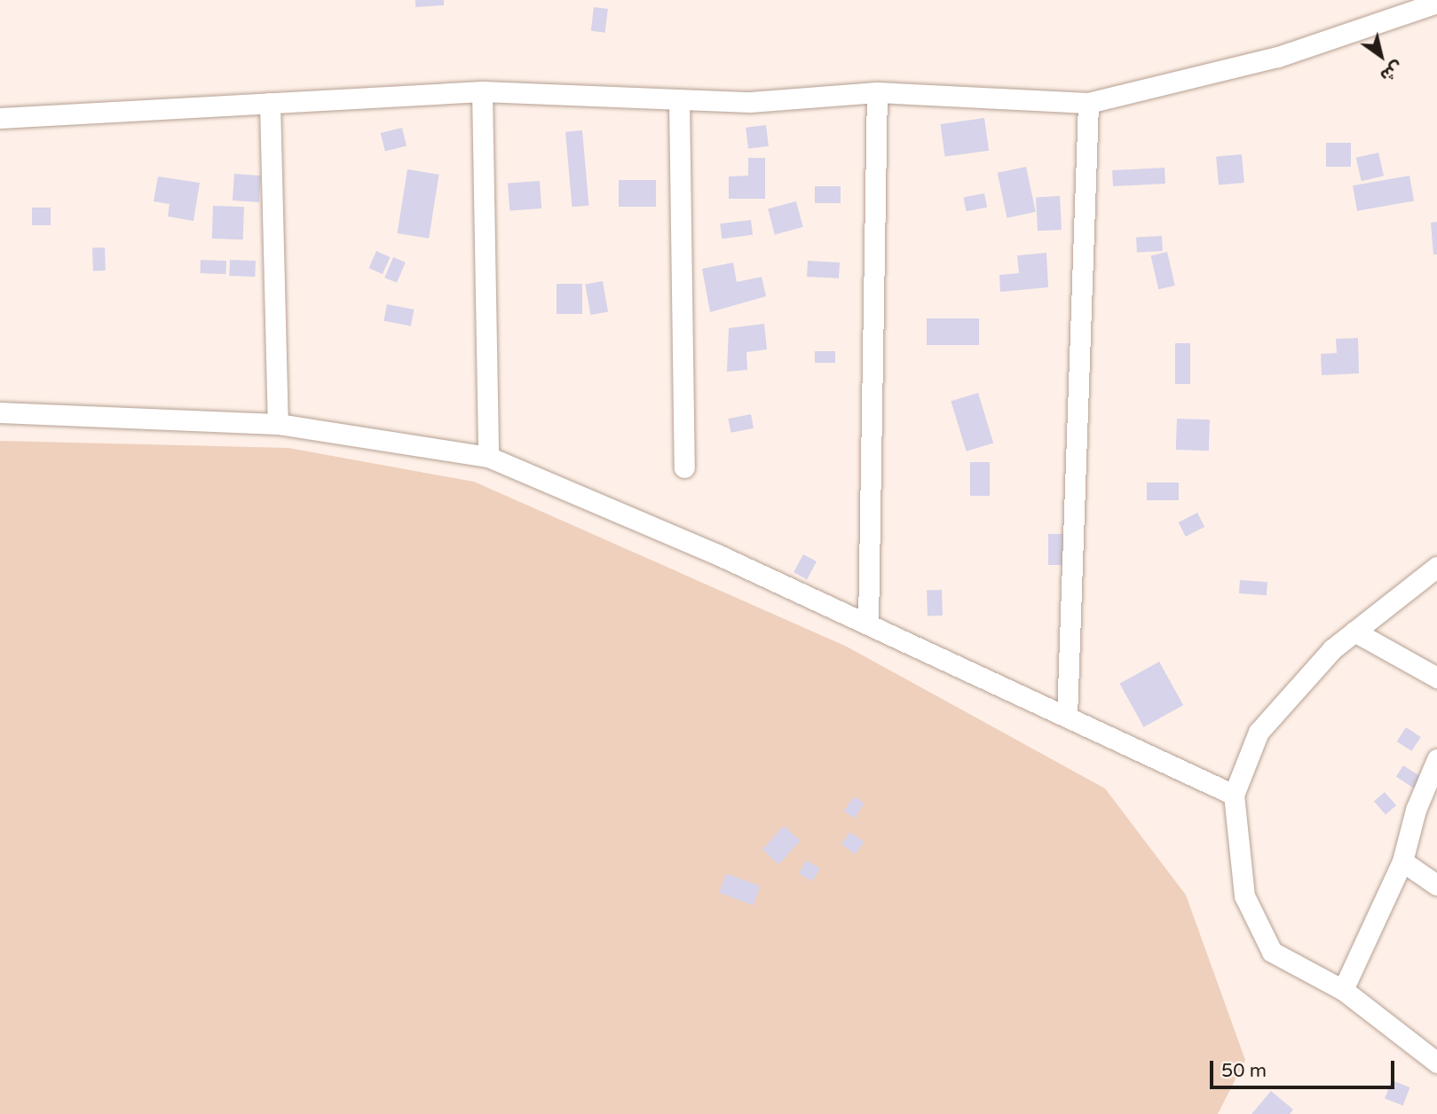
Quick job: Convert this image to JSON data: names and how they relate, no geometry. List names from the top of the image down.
{
  "scale_bar": "50 m",
  "north": "bottom right"
}
